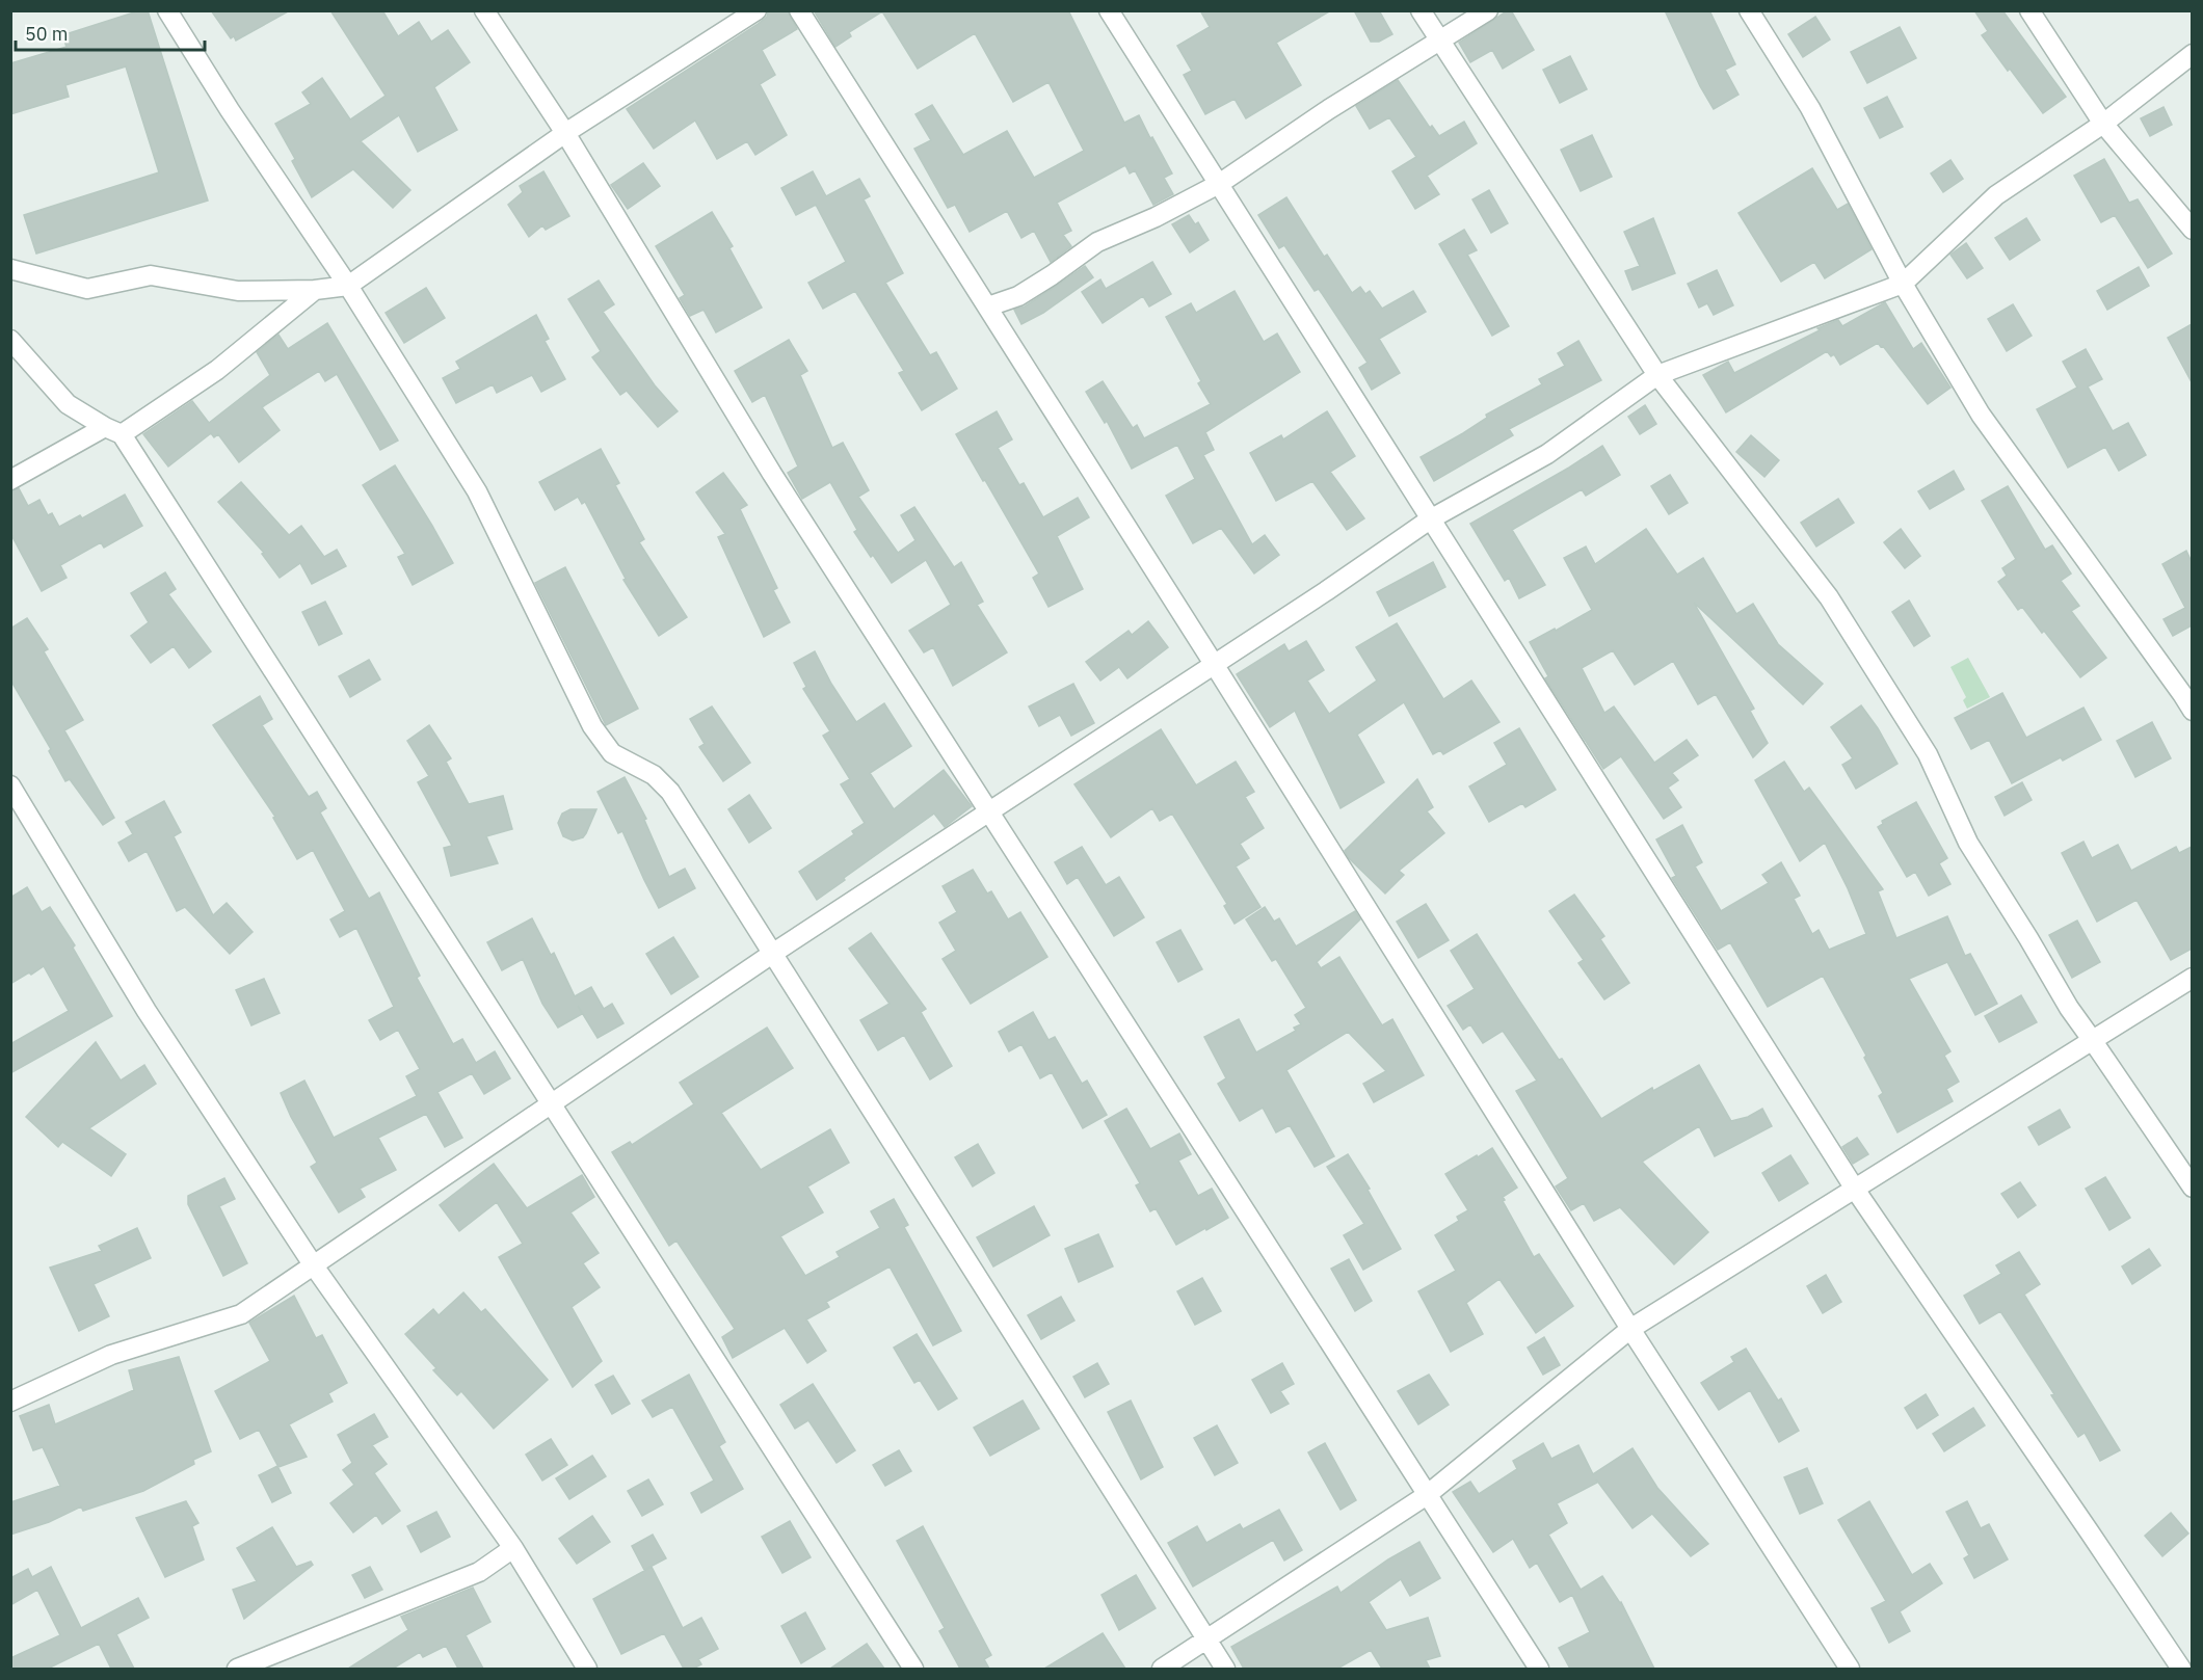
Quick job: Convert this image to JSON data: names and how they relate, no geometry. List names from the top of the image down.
{
  "scale_bar": "50 m"
}
